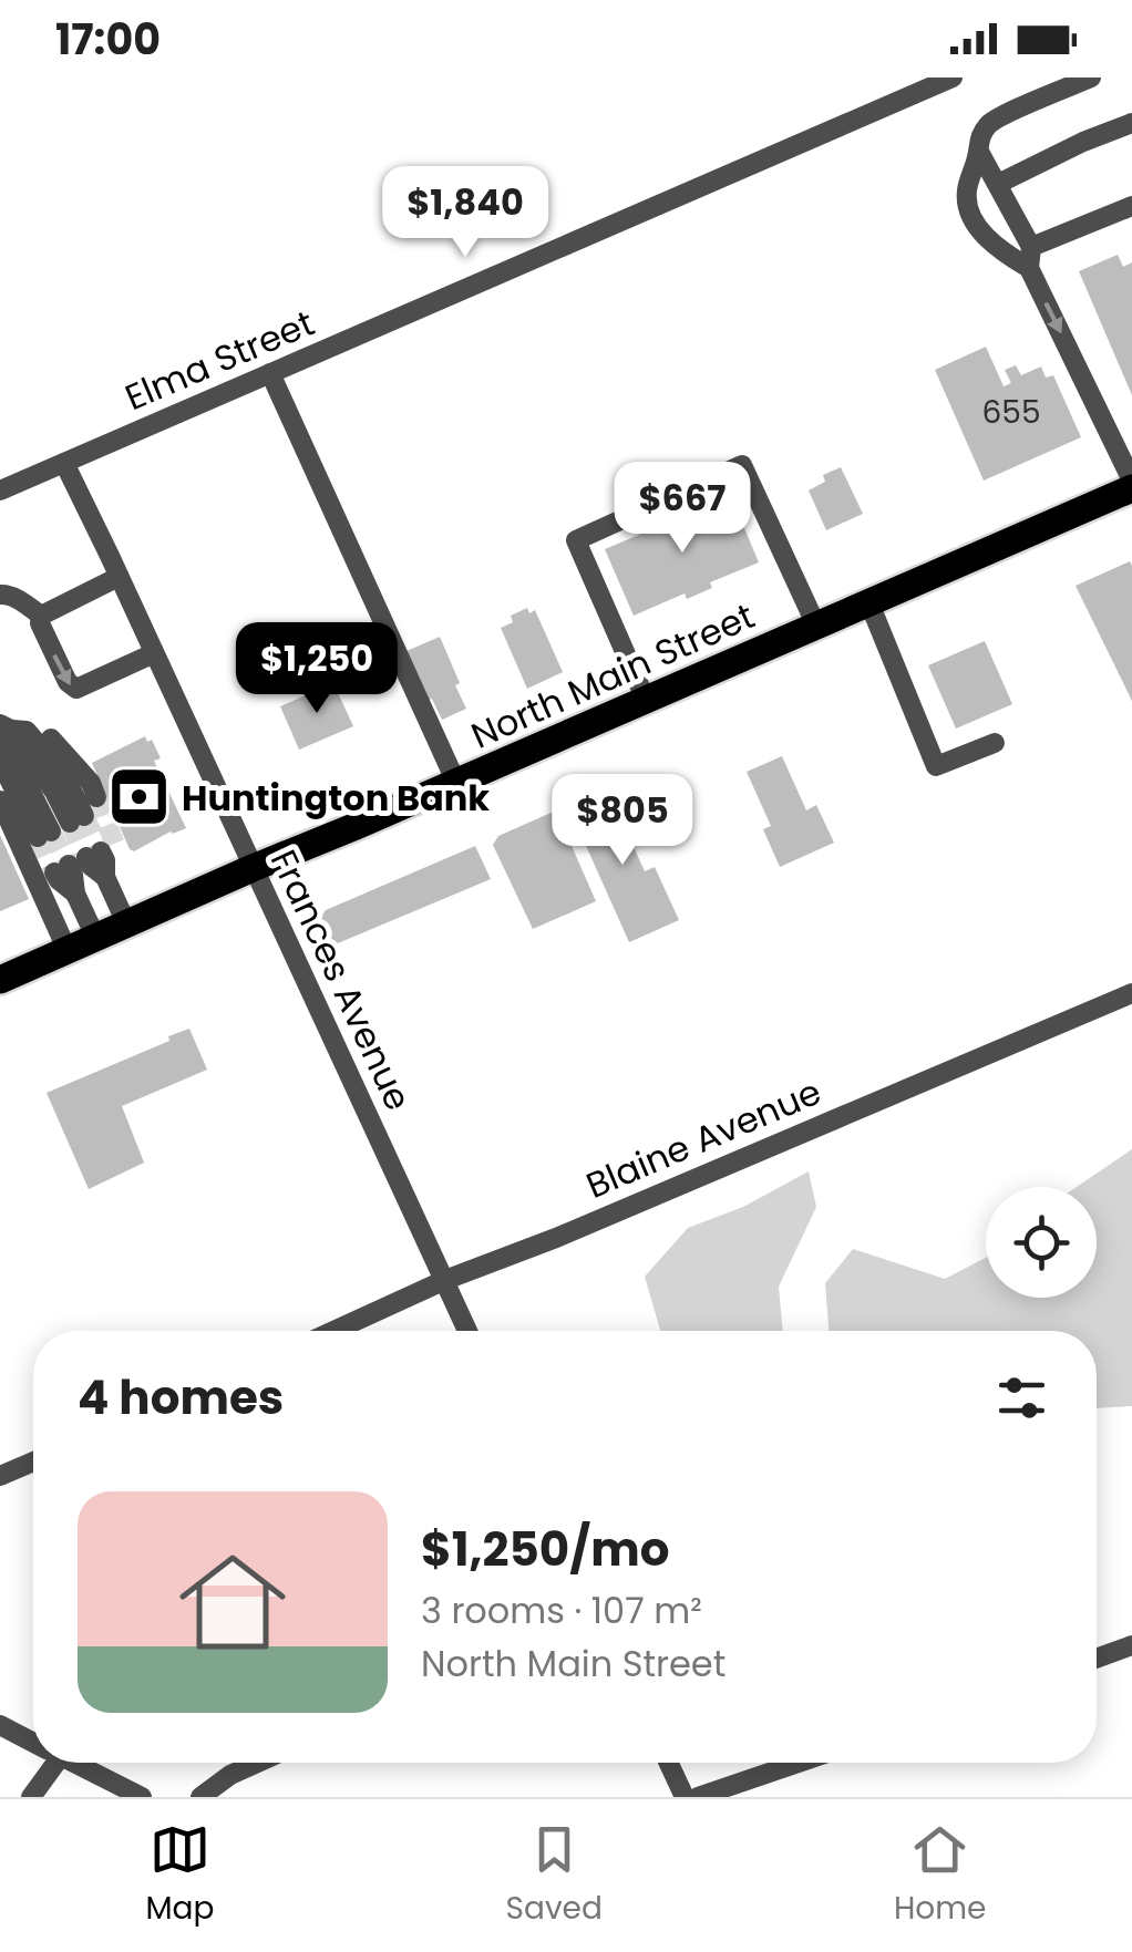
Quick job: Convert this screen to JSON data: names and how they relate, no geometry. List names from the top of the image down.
{
  "streets": {
    "main road": ["North Main Street"],
    "street": ["Elma Street", "Frances Avenue", "Blaine Avenue"]
  },
  "crossings": [
    ["Elma Street", "Frances Avenue"],
    ["North Main Street", "Frances Avenue"],
    ["Frances Avenue", "Blaine Avenue"]
  ],
  "places": {
    "bank": ["Huntington Bank"]
  },
  "house_numbers": ["655"],
  "page": {
    "status": "17:00",
    "price": [
      "$1,840",
      "$667",
      "$1,250",
      "$805"
    ],
    "heading": "4 homes",
    "list": [
      {
        "name": "$1,250/mo",
        "note": "3 rooms · 107 m² · North Main Street"
      }
    ],
    "tabs": ["Map", "Saved", "Home"]
  }
}
